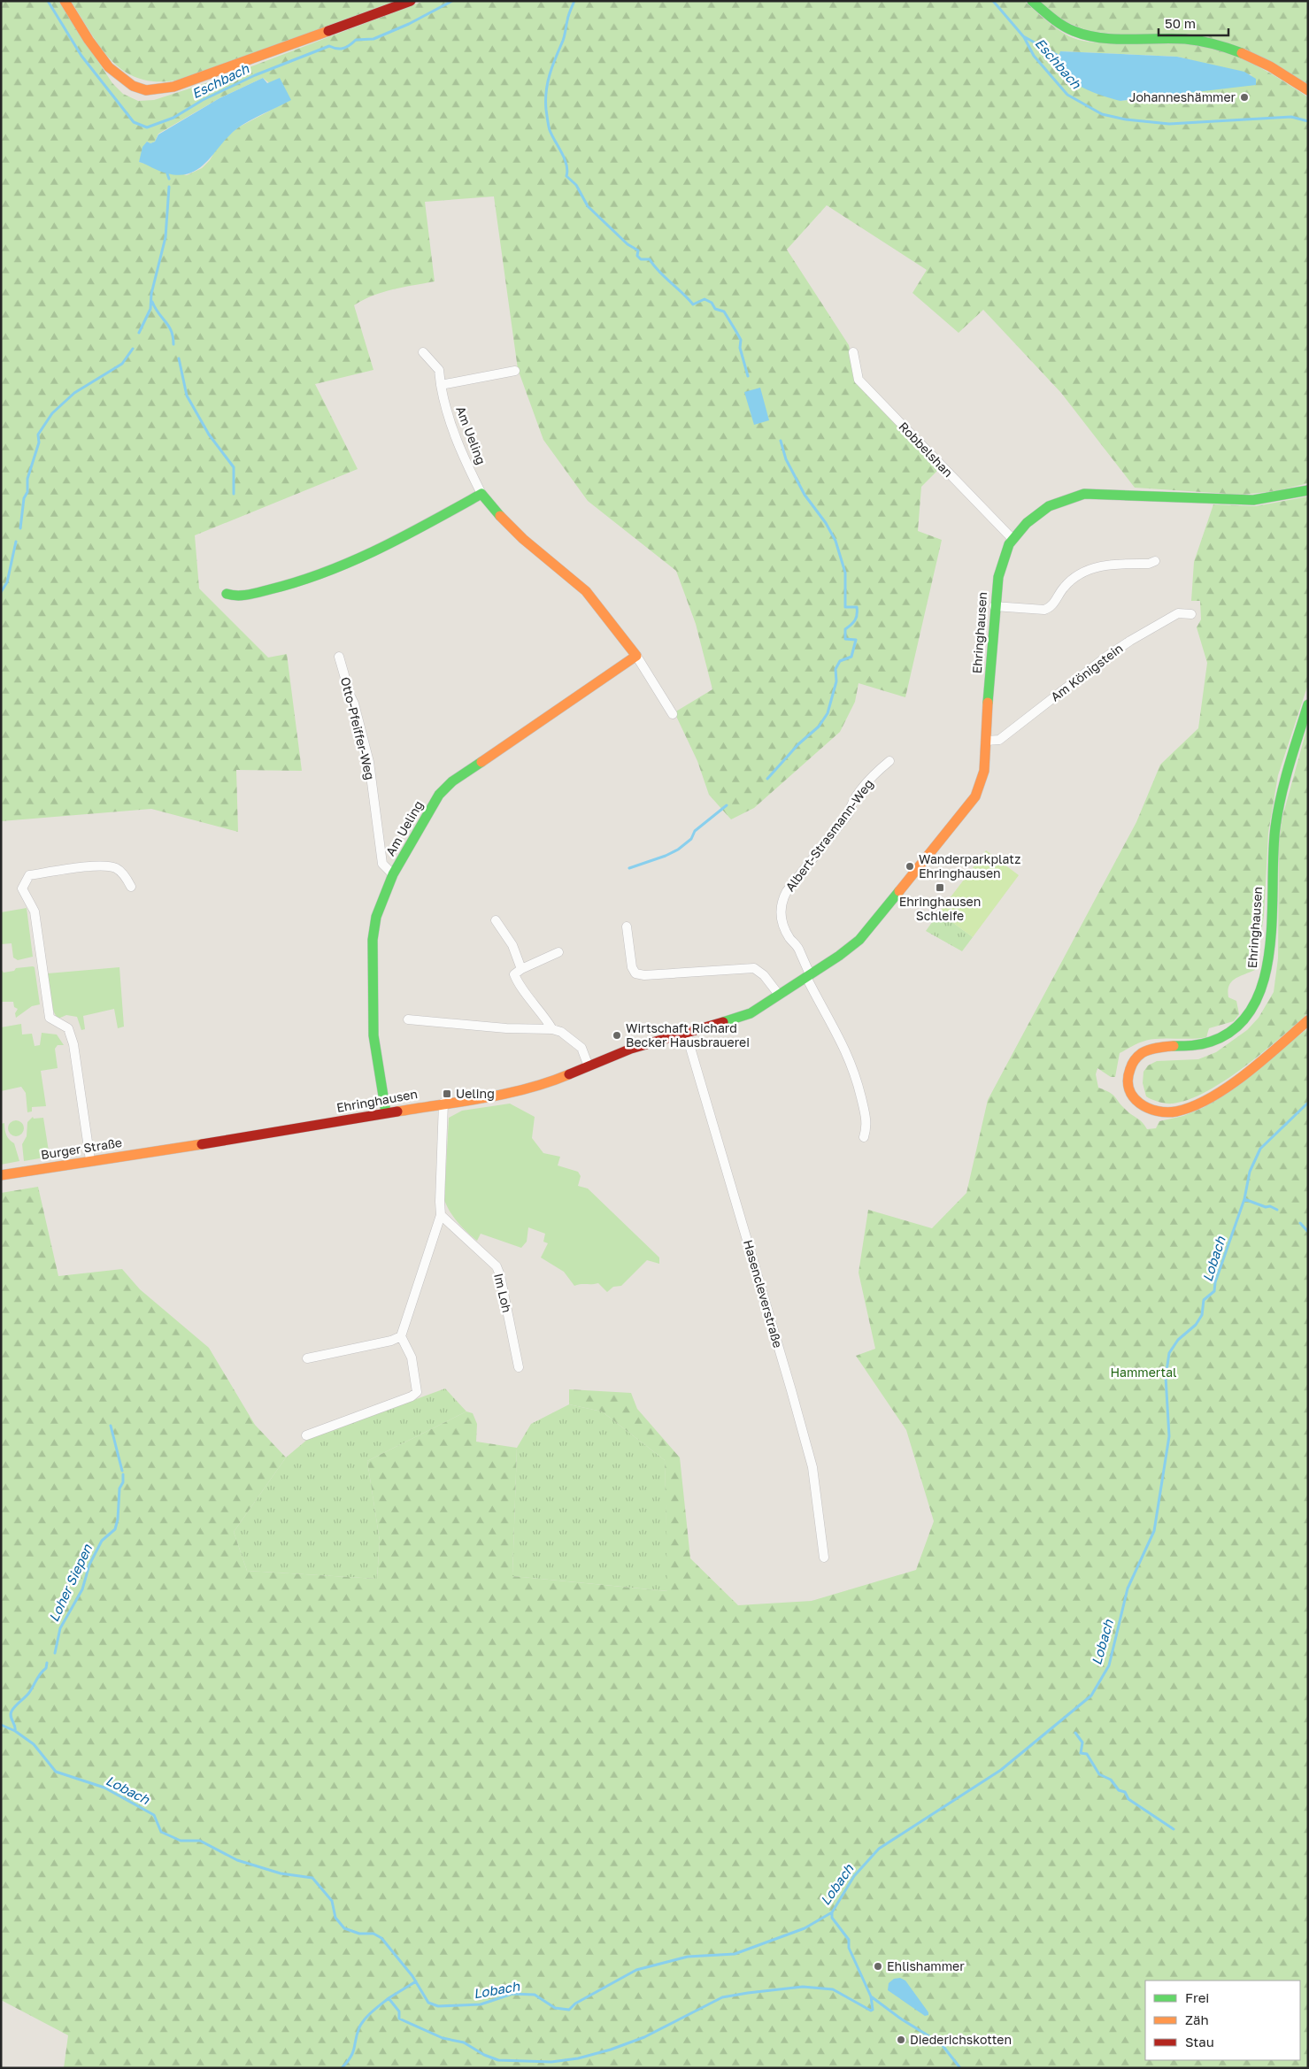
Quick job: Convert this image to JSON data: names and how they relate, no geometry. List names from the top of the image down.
{
  "streets": {
    "main road": ["Am Ueling", "Ehringhausen", "Burger Straße"],
    "street": [
      "Robbelshan",
      "Am Königstein",
      "Otto-Pfeiffer-Weg",
      "Albert-Strasmann-Weg",
      "Im Loh",
      "Hasencleverstraße"
    ]
  },
  "crossings": [
    ["Am Ueling", "Ehringhausen"],
    ["Am Ueling", "Otto-Pfeiffer-Weg"],
    ["Robbelshan", "Ehringhausen"],
    ["Ehringhausen", "Am Königstein"],
    ["Ehringhausen", "Albert-Strasmann-Weg"],
    ["Ehringhausen", "Burger Straße"],
    ["Ehringhausen", "Hasencleverstraße"]
  ],
  "water": ["Eschbach", "Lobach", "Loher Siepen"],
  "parks": ["Hammertal"],
  "places": {
    "other": [
      "Johanneshämmer",
      "Wanderparkplatz Ehringhausen",
      "Wirtschaft Richard Becker Hausbrauerei",
      "Ehlishammer",
      "Diederichskotten"
    ],
    "transit": ["Ehringhausen Schleife", "Ueling"]
  },
  "legend": ["Frei", "Zäh", "Stau"],
  "scale_bar": "50 m"
}
